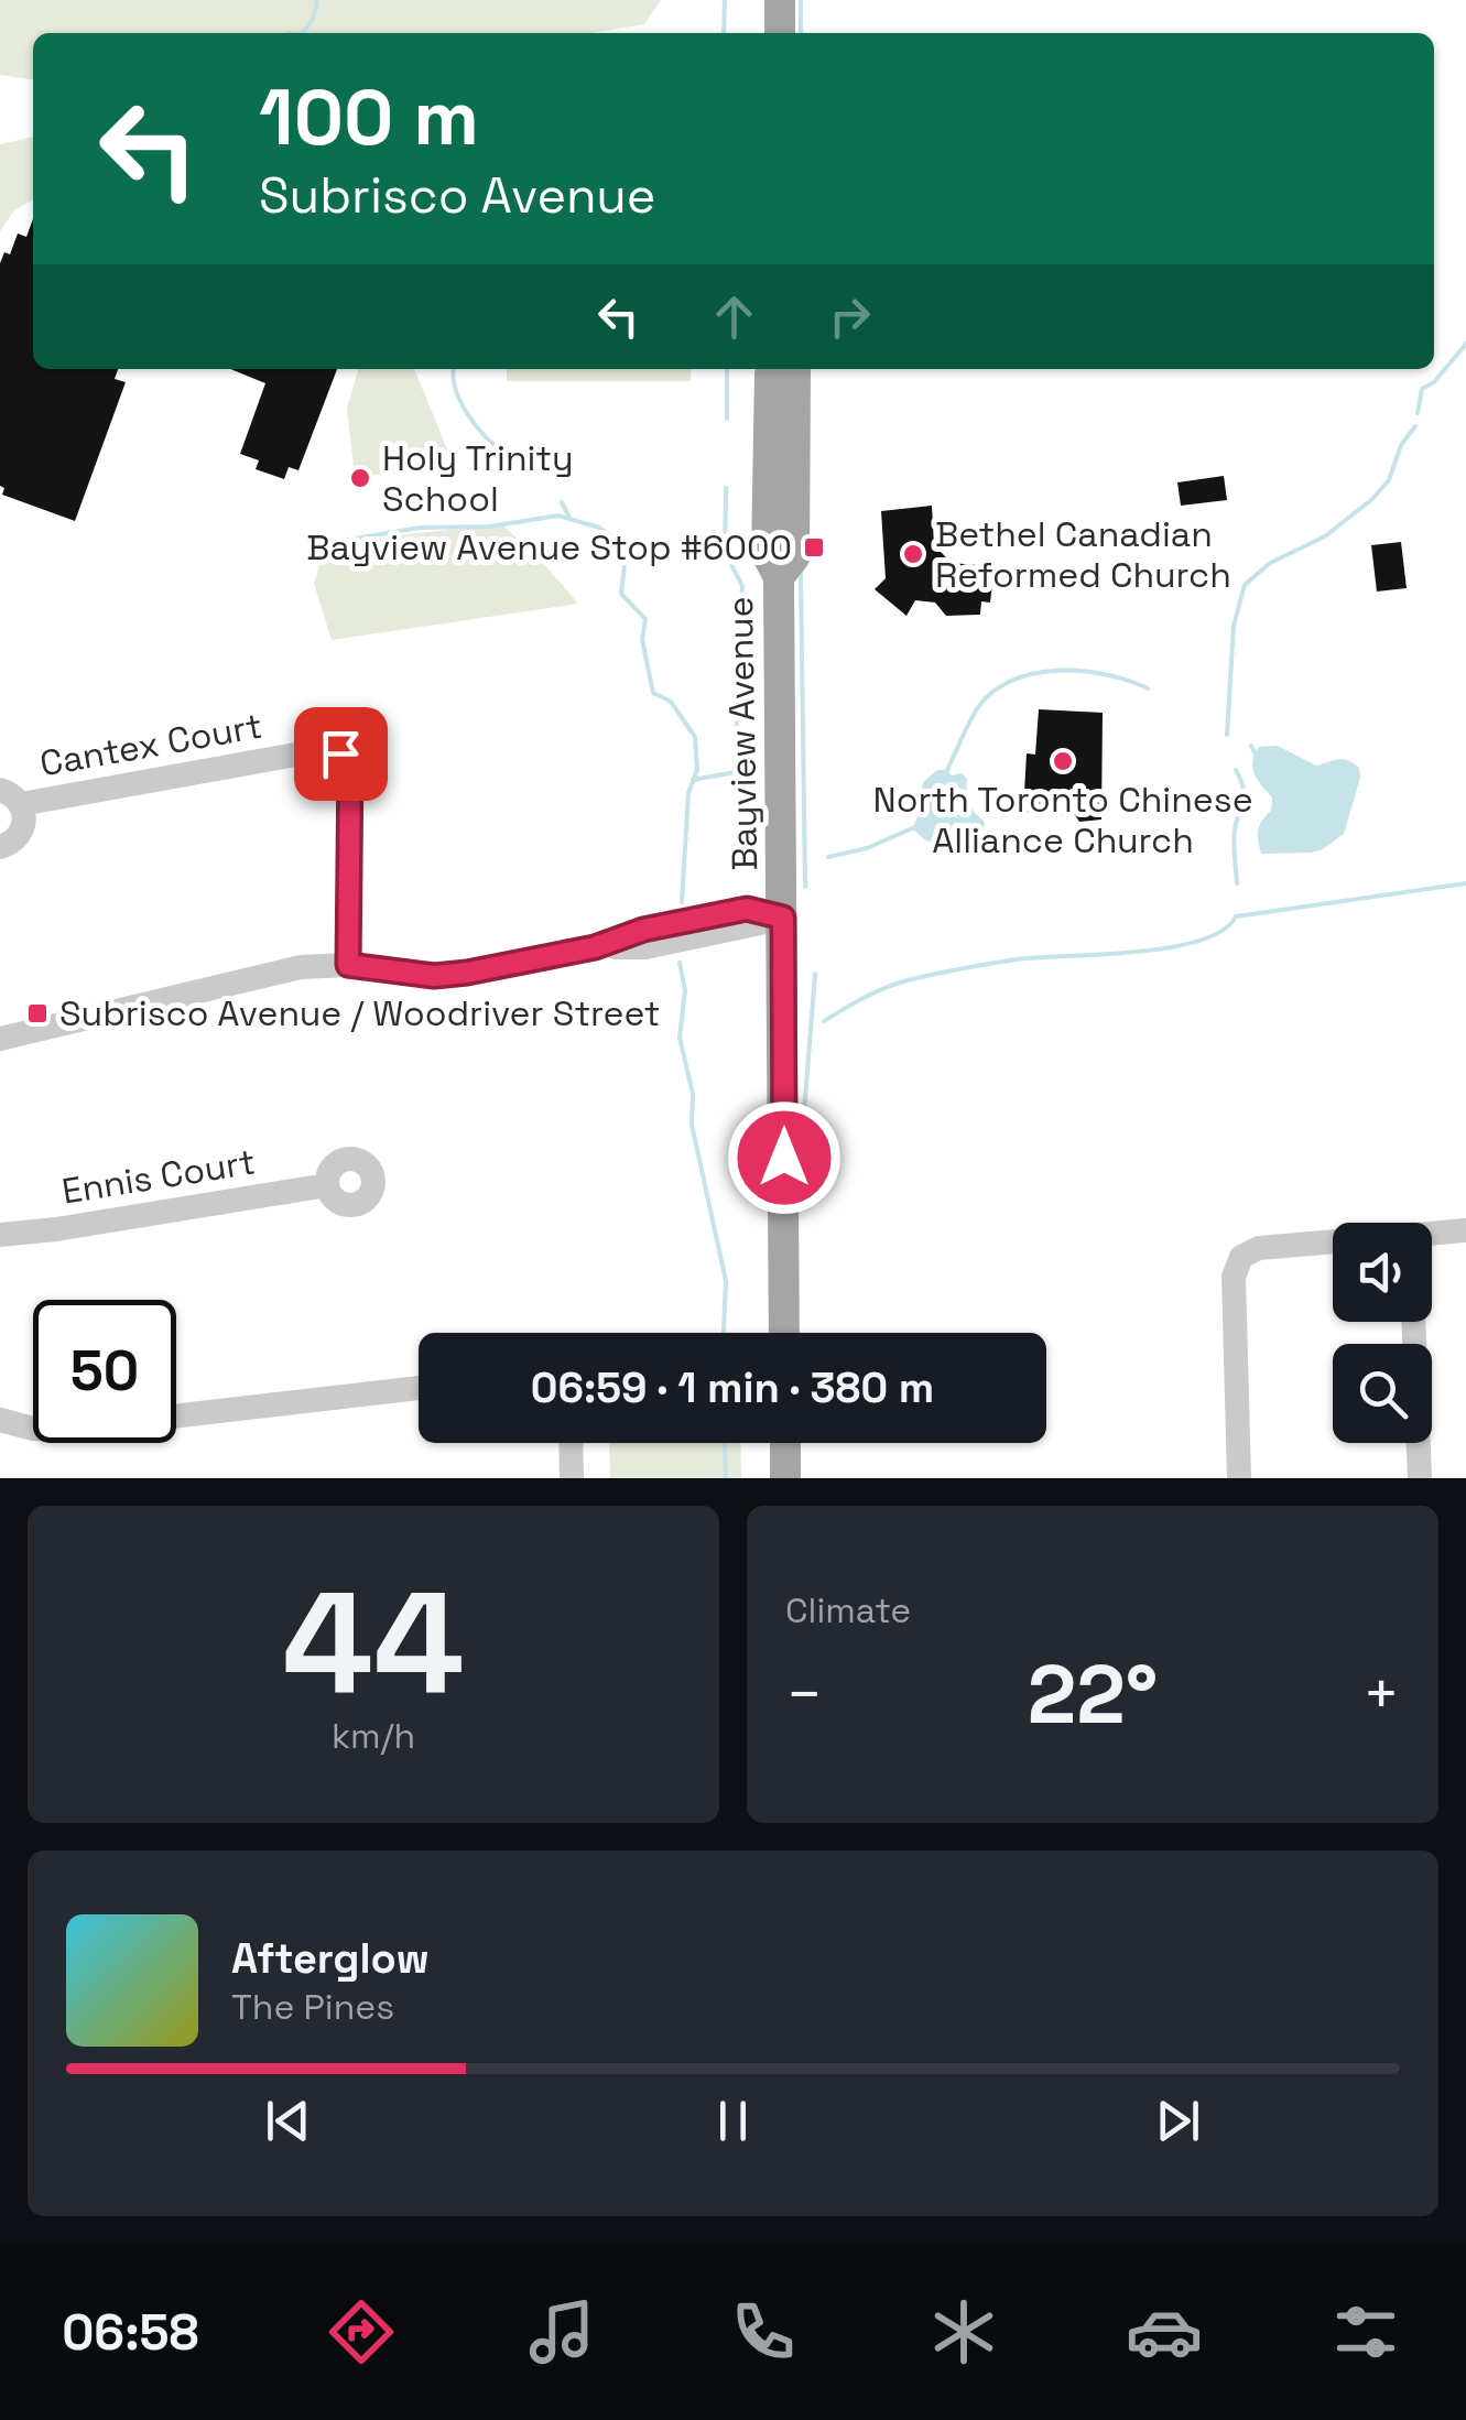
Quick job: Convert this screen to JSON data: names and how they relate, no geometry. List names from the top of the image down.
{
  "streets": {
    "main road": ["Bayview Avenue"],
    "street": ["Cantex Court", "Ennis Court"]
  },
  "places": {
    "other": ["Holy Trinity School", "Bethel Canadian Reformed Church", "North Toronto Chinese Alliance Church"],
    "transit": ["Bayview Avenue Stop #6000", "Subrisco Avenue / Woodriver Street"]
  },
  "page": {
    "turn": ["100 m", "Subrisco Avenue"],
    "limit": "50",
    "trip": "06:59 · 1 min · 380 m",
    "tile": [
      ["44", "km/h"],
      "Climate"
    ],
    "heat": ["−", "22°", "+"],
    "song": ["Afterglow", "The Pines"],
    "tabs": "06:58"
  }
}
